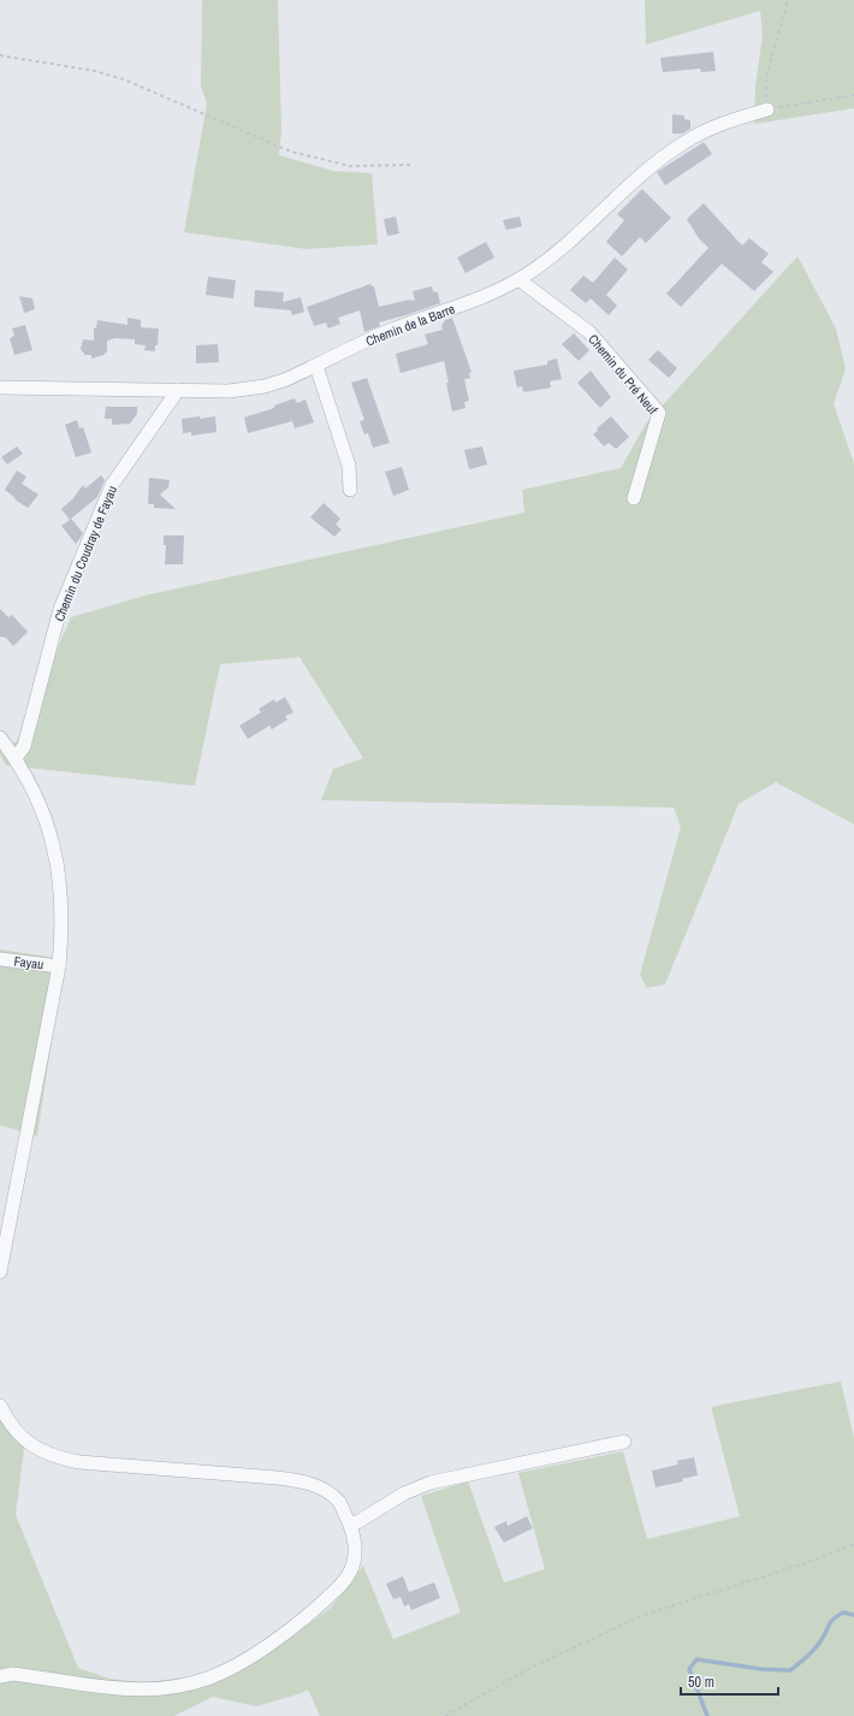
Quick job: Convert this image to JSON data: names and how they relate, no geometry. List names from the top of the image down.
{
  "streets": {
    "street": [
      "Chemin de la Barre",
      "Chemin du Pré Neuf",
      "Chemin du Coudray de Fayau",
      "Fayau"
    ]
  },
  "crossings": [
    ["Chemin de la Barre", "Chemin du Pré Neuf"],
    ["Chemin de la Barre", "Chemin du Coudray de Fayau"]
  ],
  "scale_bar": "50 m"
}
